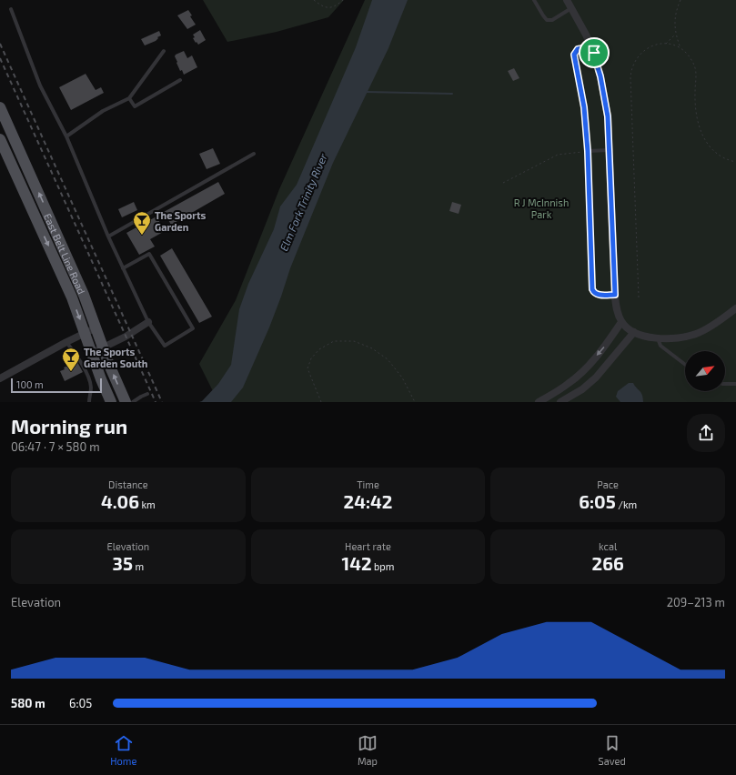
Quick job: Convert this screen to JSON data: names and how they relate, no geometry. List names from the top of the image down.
{
  "streets": {
    "main road": ["East Belt Line Road"]
  },
  "water": ["Elm Fork Trinity River"],
  "parks": ["R J McInnish Park"],
  "places": {
    "bar": ["The Sports Garden", "The Sports Garden South"]
  },
  "scale_bar": "100 m",
  "north": "top right",
  "page": {
    "scale": "100 m",
    "heading": ["Morning run", "06:47 · 7 × 580 m"],
    "stats": [
      ["Distance", "4.06 km"],
      ["Time", "24:42"],
      ["Pace", "6:05 /km"],
      ["Elevation", "35 m"],
      ["Heart rate", "142 bpm"],
      ["kcal", "266"]
    ],
    "chart": ["Elevation", "209–213 m"],
    "list": [
      {
        "name": "580 m",
        "note": "6:05"
      }
    ],
    "tabs": ["Home", "Map", "Saved"]
  }
}
